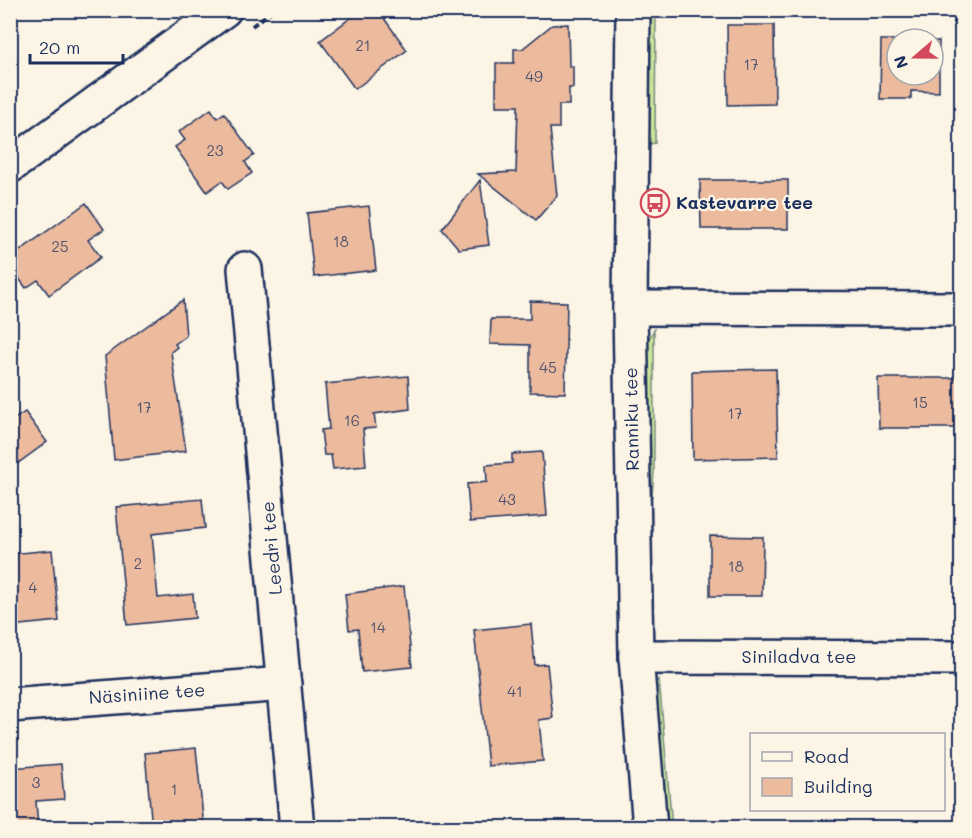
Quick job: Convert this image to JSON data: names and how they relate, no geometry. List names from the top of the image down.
{
  "streets": {
    "street": [
      "Ranniku tee",
      "Leedri tee",
      "Siniladva tee",
      "Näsiniine tee"
    ]
  },
  "crossings": [
    ["Ranniku tee", "Siniladva tee"],
    ["Leedri tee", "Näsiniine tee"]
  ],
  "places": {
    "bus stop": ["Kastevarre tee"]
  },
  "house_numbers": [
    "21",
    "17",
    "49",
    "23",
    "18",
    "25",
    "45",
    "15",
    "17",
    "17",
    "16",
    "43",
    "2",
    "18",
    "4",
    "14",
    "41",
    "3",
    "1"
  ],
  "legend": ["Road", "Building"],
  "scale_bar": "20 m",
  "north": "left"
}
